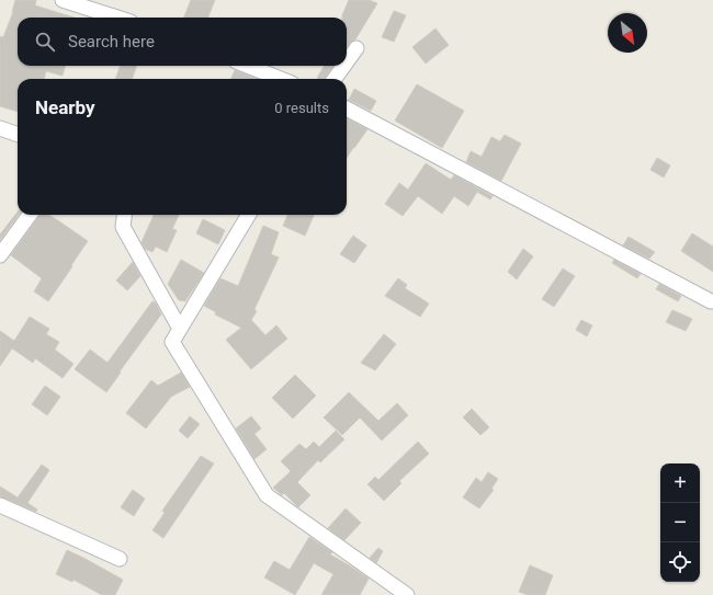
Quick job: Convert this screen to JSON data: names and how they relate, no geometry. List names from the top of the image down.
{
  "north": "bottom right",
  "page": {
    "search": "Search here",
    "heading": ["Nearby", "0 results"],
    "map_buttons": ["+", "−"]
  }
}
